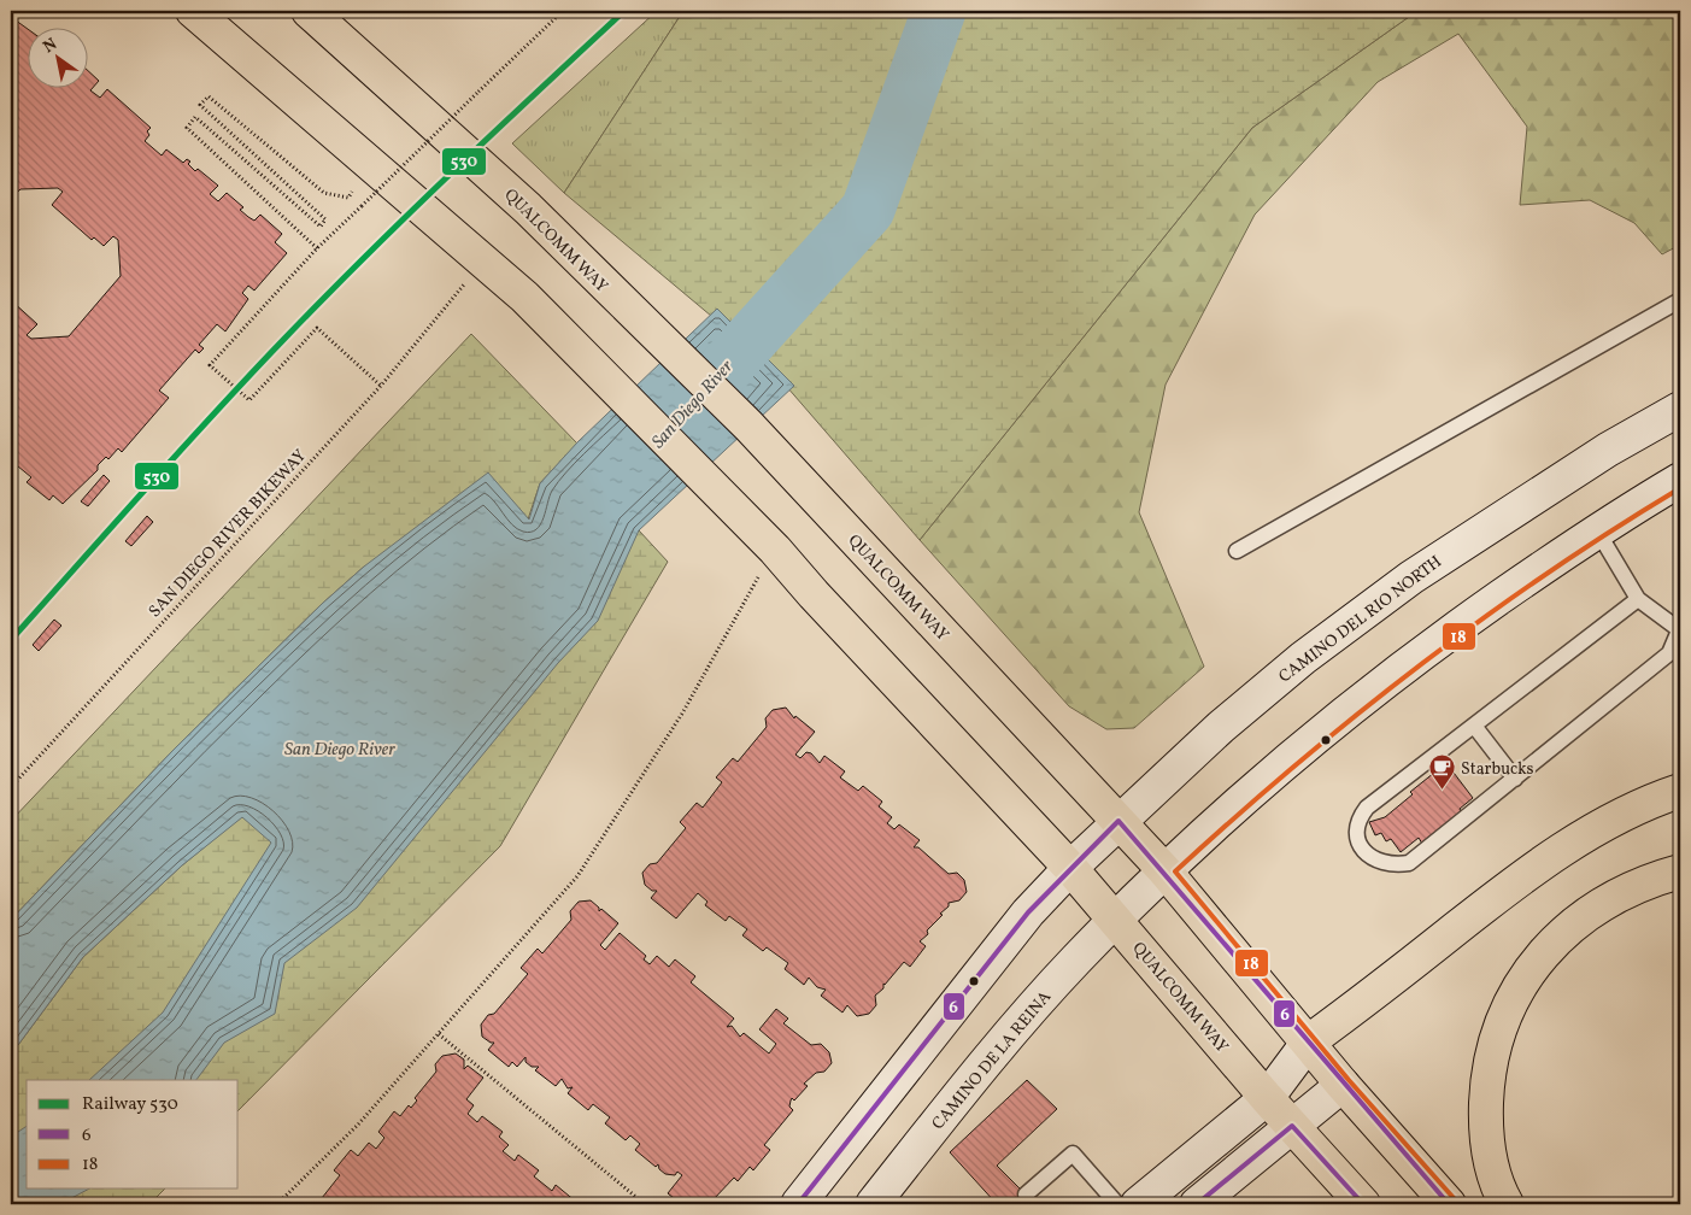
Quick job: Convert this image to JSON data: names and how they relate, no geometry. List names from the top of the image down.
{
  "streets": {
    "main road": ["QUALCOMM WAY", "CAMINO DEL RIO NORTH", "CAMINO DE LA REINA"],
    "path": ["SAN DIEGO RIVER BIKEWAY"]
  },
  "crossings": [
    ["QUALCOMM WAY", "CAMINO DEL RIO NORTH"],
    ["QUALCOMM WAY", "CAMINO DE LA REINA"]
  ],
  "water": ["San Diego River"],
  "places": {
    "cafe": ["Starbucks"]
  },
  "lines": ["rail line 530", "transit line 18", "transit line 6"],
  "legend": ["Railway 530", "6", "18"],
  "north": "top left"
}
